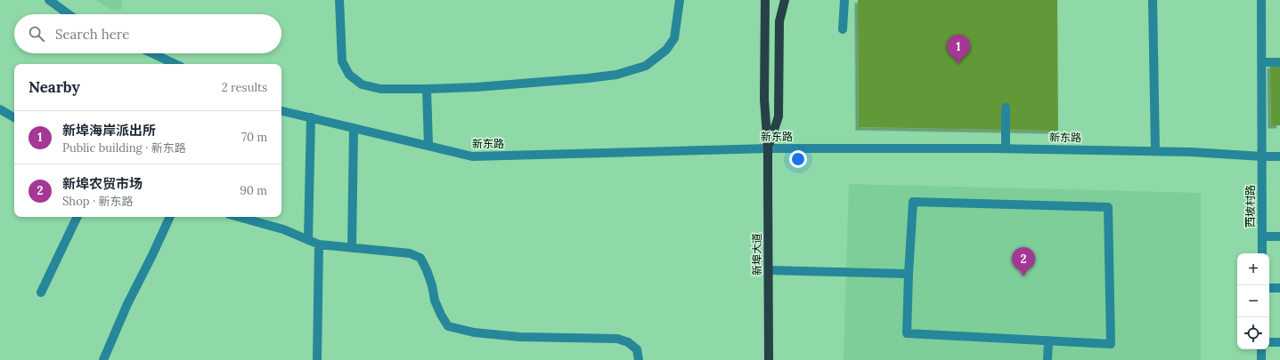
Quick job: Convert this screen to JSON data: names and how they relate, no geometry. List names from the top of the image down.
{
  "streets": {
    "main road": ["新埠大道"],
    "street": ["新东路", "西坡村路"]
  },
  "crossings": [
    ["新东路", "西坡村路"],
    ["新东路", "新埠大道"]
  ],
  "page": {
    "search": "Search here",
    "pins": ["1", "2"],
    "heading": ["Nearby", "2 results"],
    "list": [
      {
        "mark": "1",
        "name": "新埠海岸派出所",
        "note": "Public building · 新东路",
        "value": "70 m"
      },
      {
        "mark": "2",
        "name": "新埠农贸市场",
        "note": "Shop · 新东路",
        "value": "90 m"
      }
    ],
    "map_buttons": ["+", "−"]
  }
}
